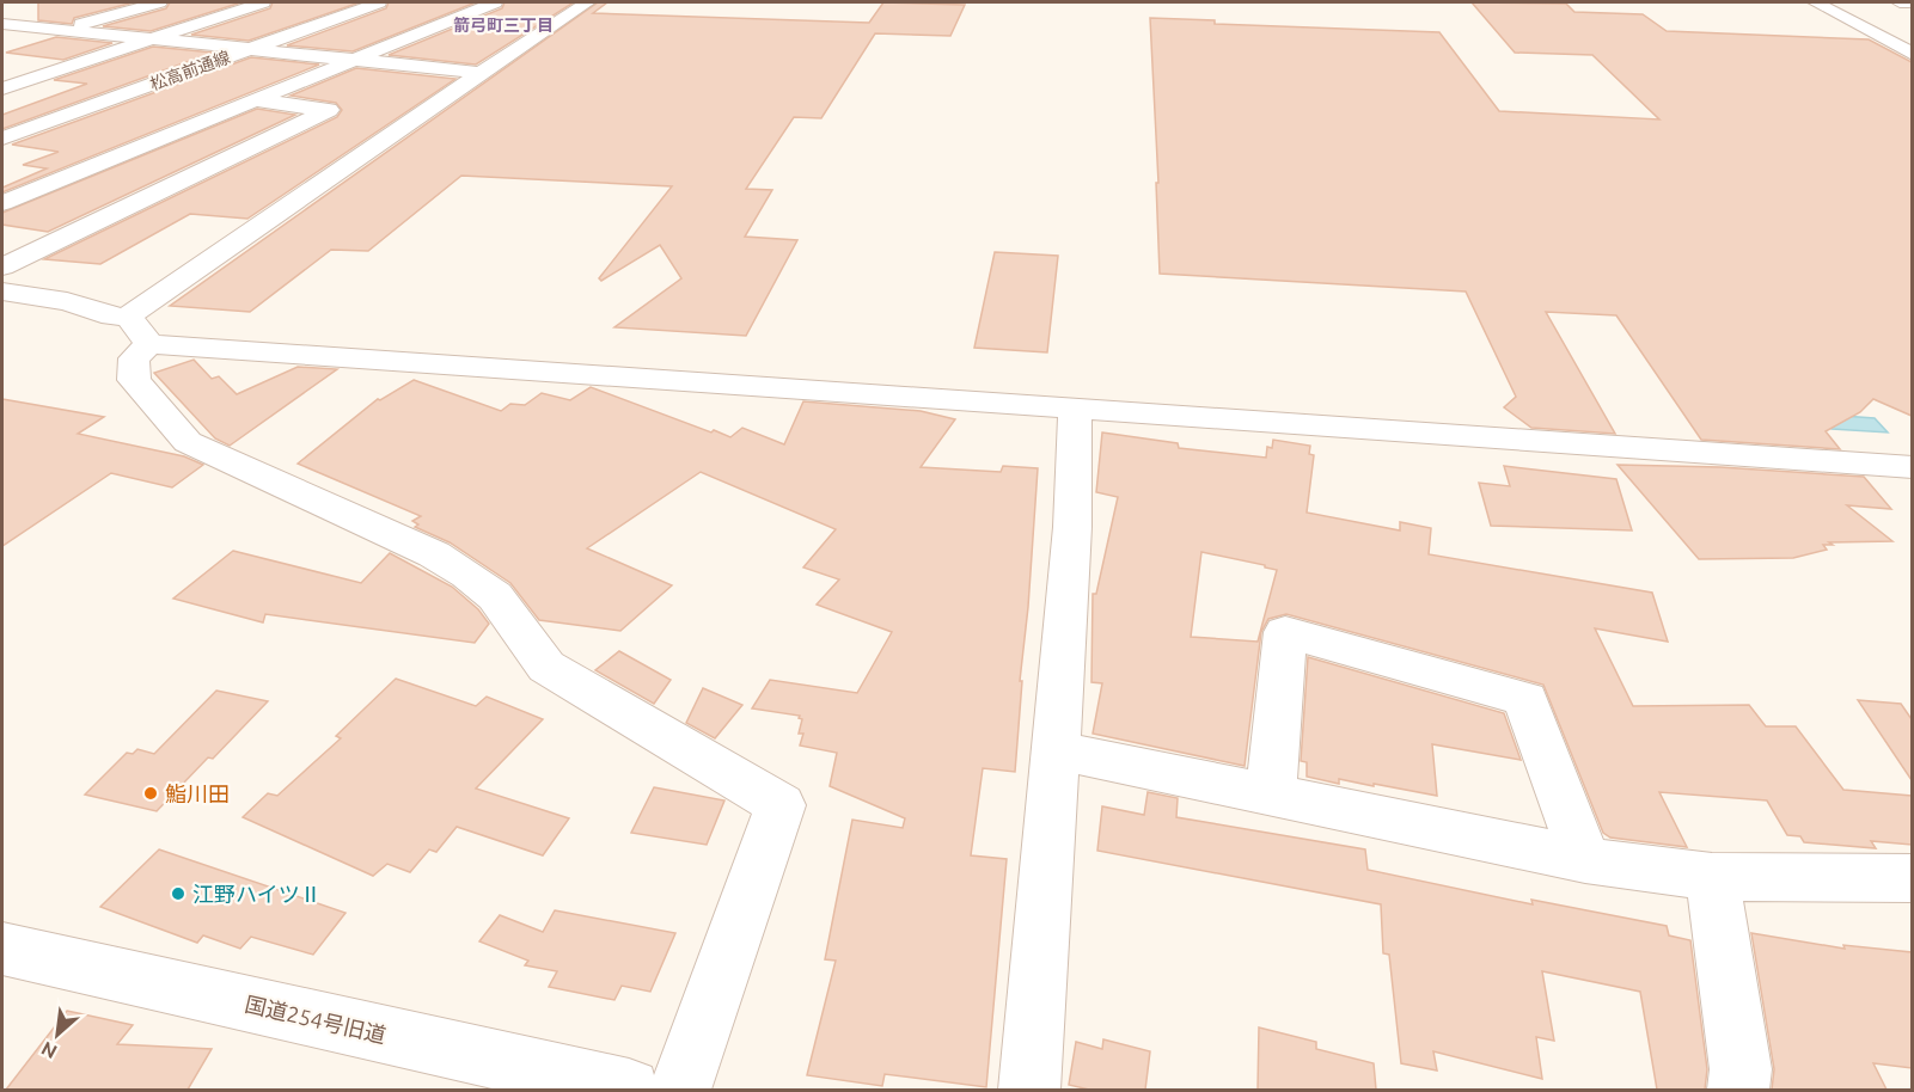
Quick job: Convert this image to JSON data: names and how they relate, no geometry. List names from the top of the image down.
{
  "streets": {
    "street": ["松高前通線", "国道254号旧道"]
  },
  "districts": ["箭弓町三丁目"],
  "places": ["鮨川田", "江野ハイツⅡ"],
  "north": "bottom left"
}
